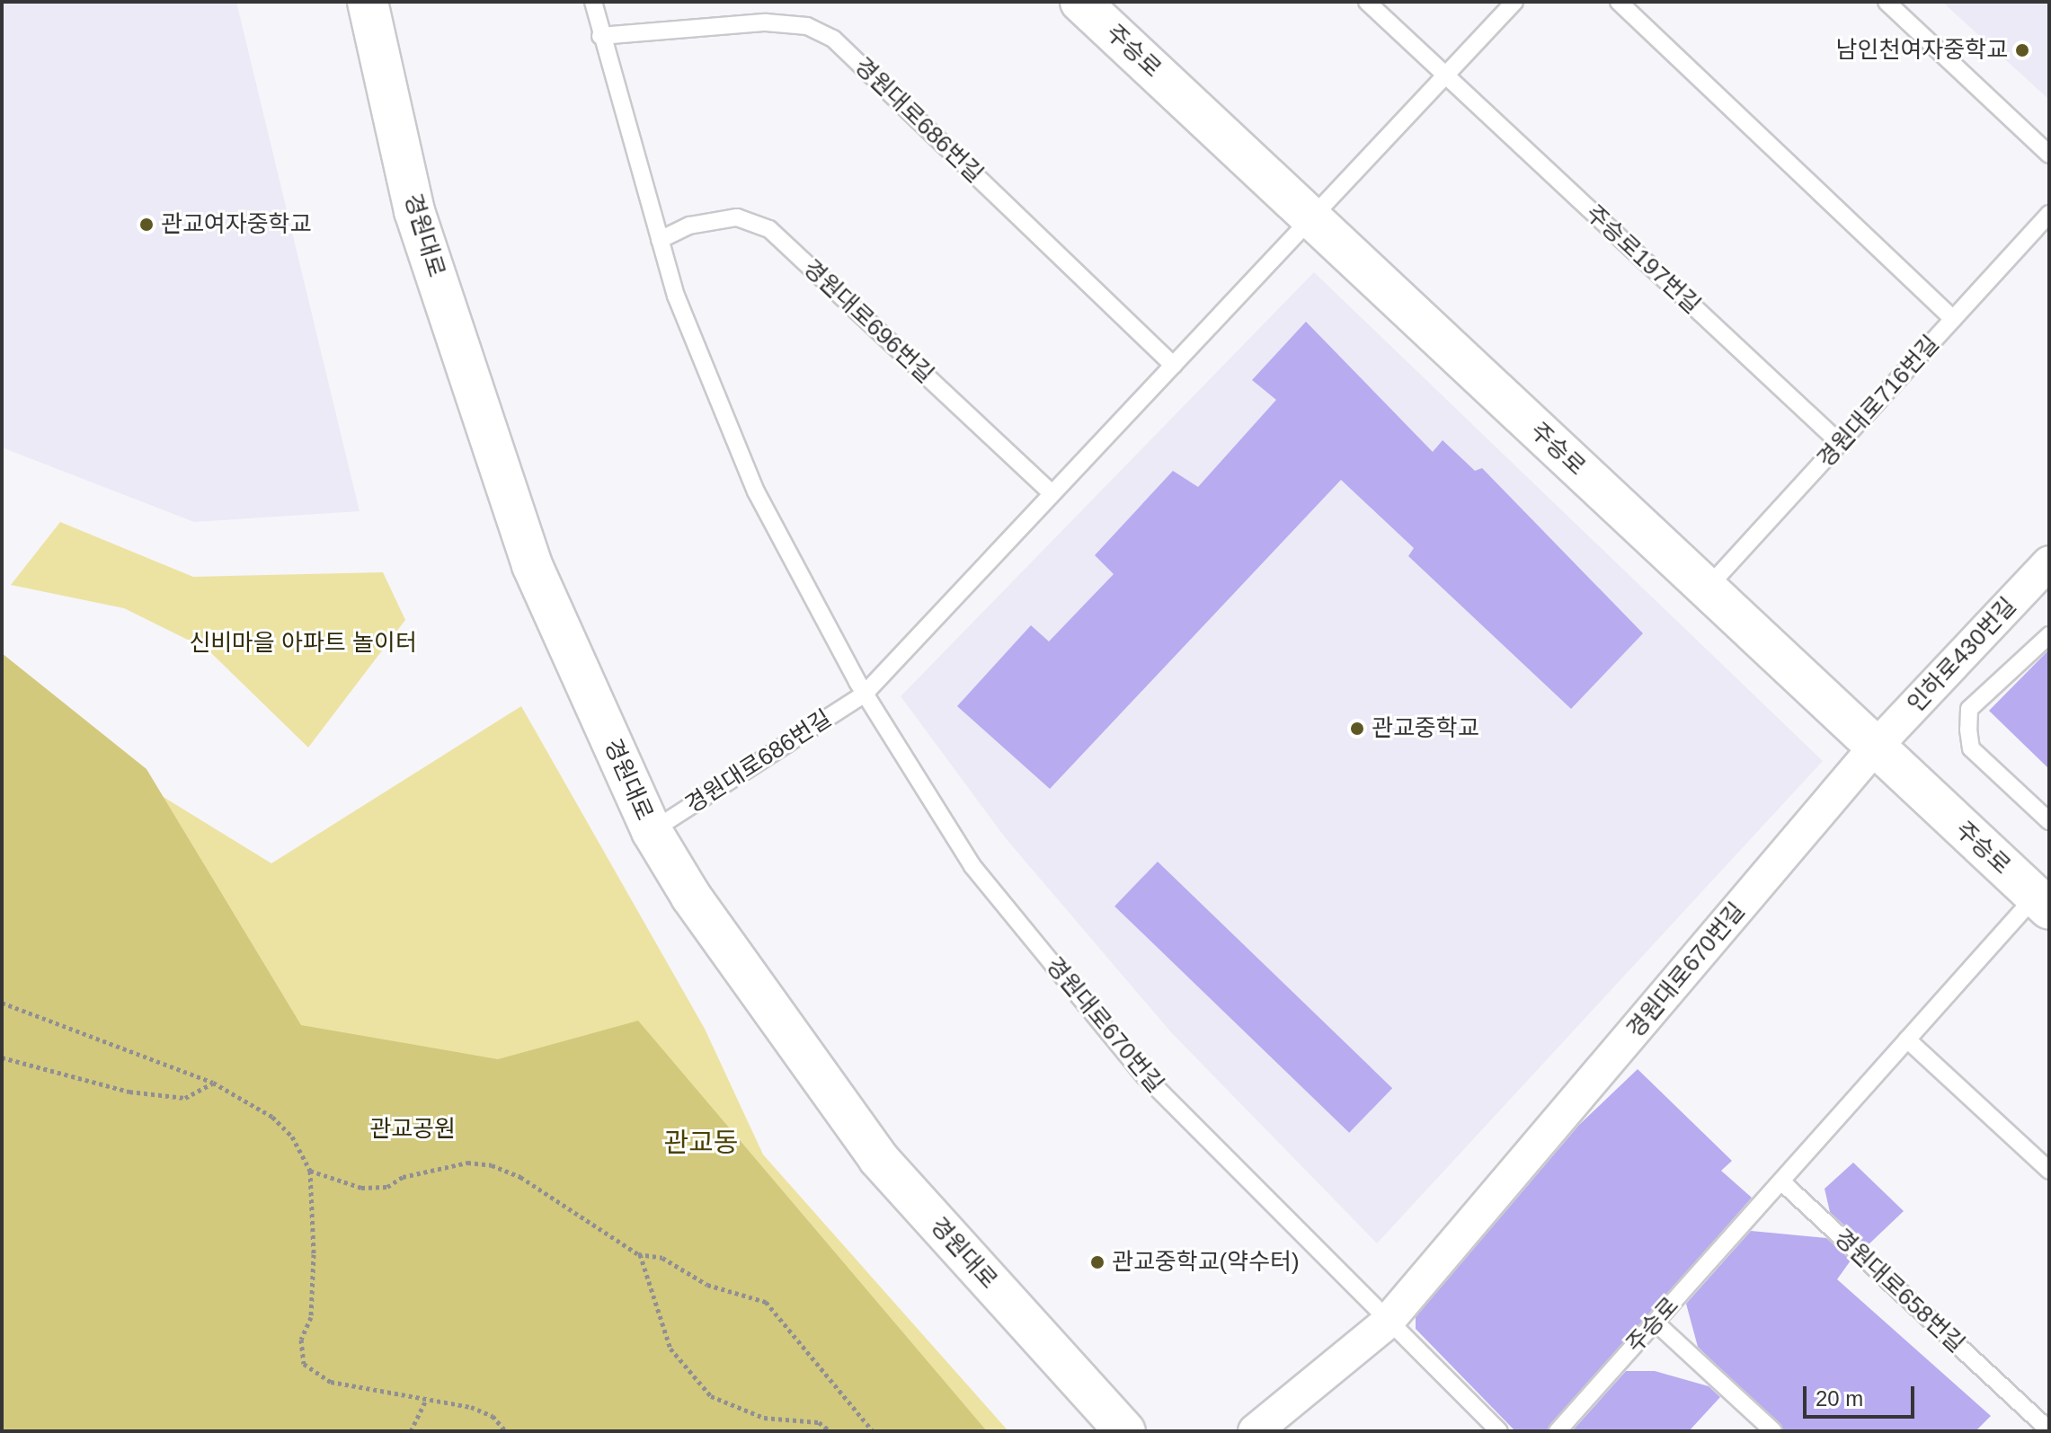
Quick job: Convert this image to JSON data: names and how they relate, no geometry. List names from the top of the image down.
{
  "streets": {
    "main road": ["주승로", "경원대로"],
    "street": ["인하로430번길", "경원대로670번길"],
    "lane": [
      "경원대로686번길",
      "주승로197번길",
      "경원대로696번길",
      "경원대로716번길",
      "경원대로658번길"
    ]
  },
  "crossings": [
    ["주승로", "경원대로686번길"],
    ["주승로", "경원대로716번길"],
    ["주승로", "인하로430번길"],
    ["주승로", "경원대로670번길"],
    ["주승로", "경원대로658번길"],
    ["경원대로686번길", "경원대로"],
    ["경원대로686번길", "경원대로696번길"],
    ["경원대로686번길", "경원대로670번길"],
    ["주승로197번길", "경원대로716번길"],
    ["인하로430번길", "경원대로670번길"]
  ],
  "districts": ["관교동"],
  "parks": ["신비마을 아파트 놀이터", "관교공원"],
  "places": [
    "남인천여자중학교",
    "관교여자중학교",
    "관교중학교",
    "관교중학교(약수터)"
  ],
  "scale_bar": "20 m"
}
